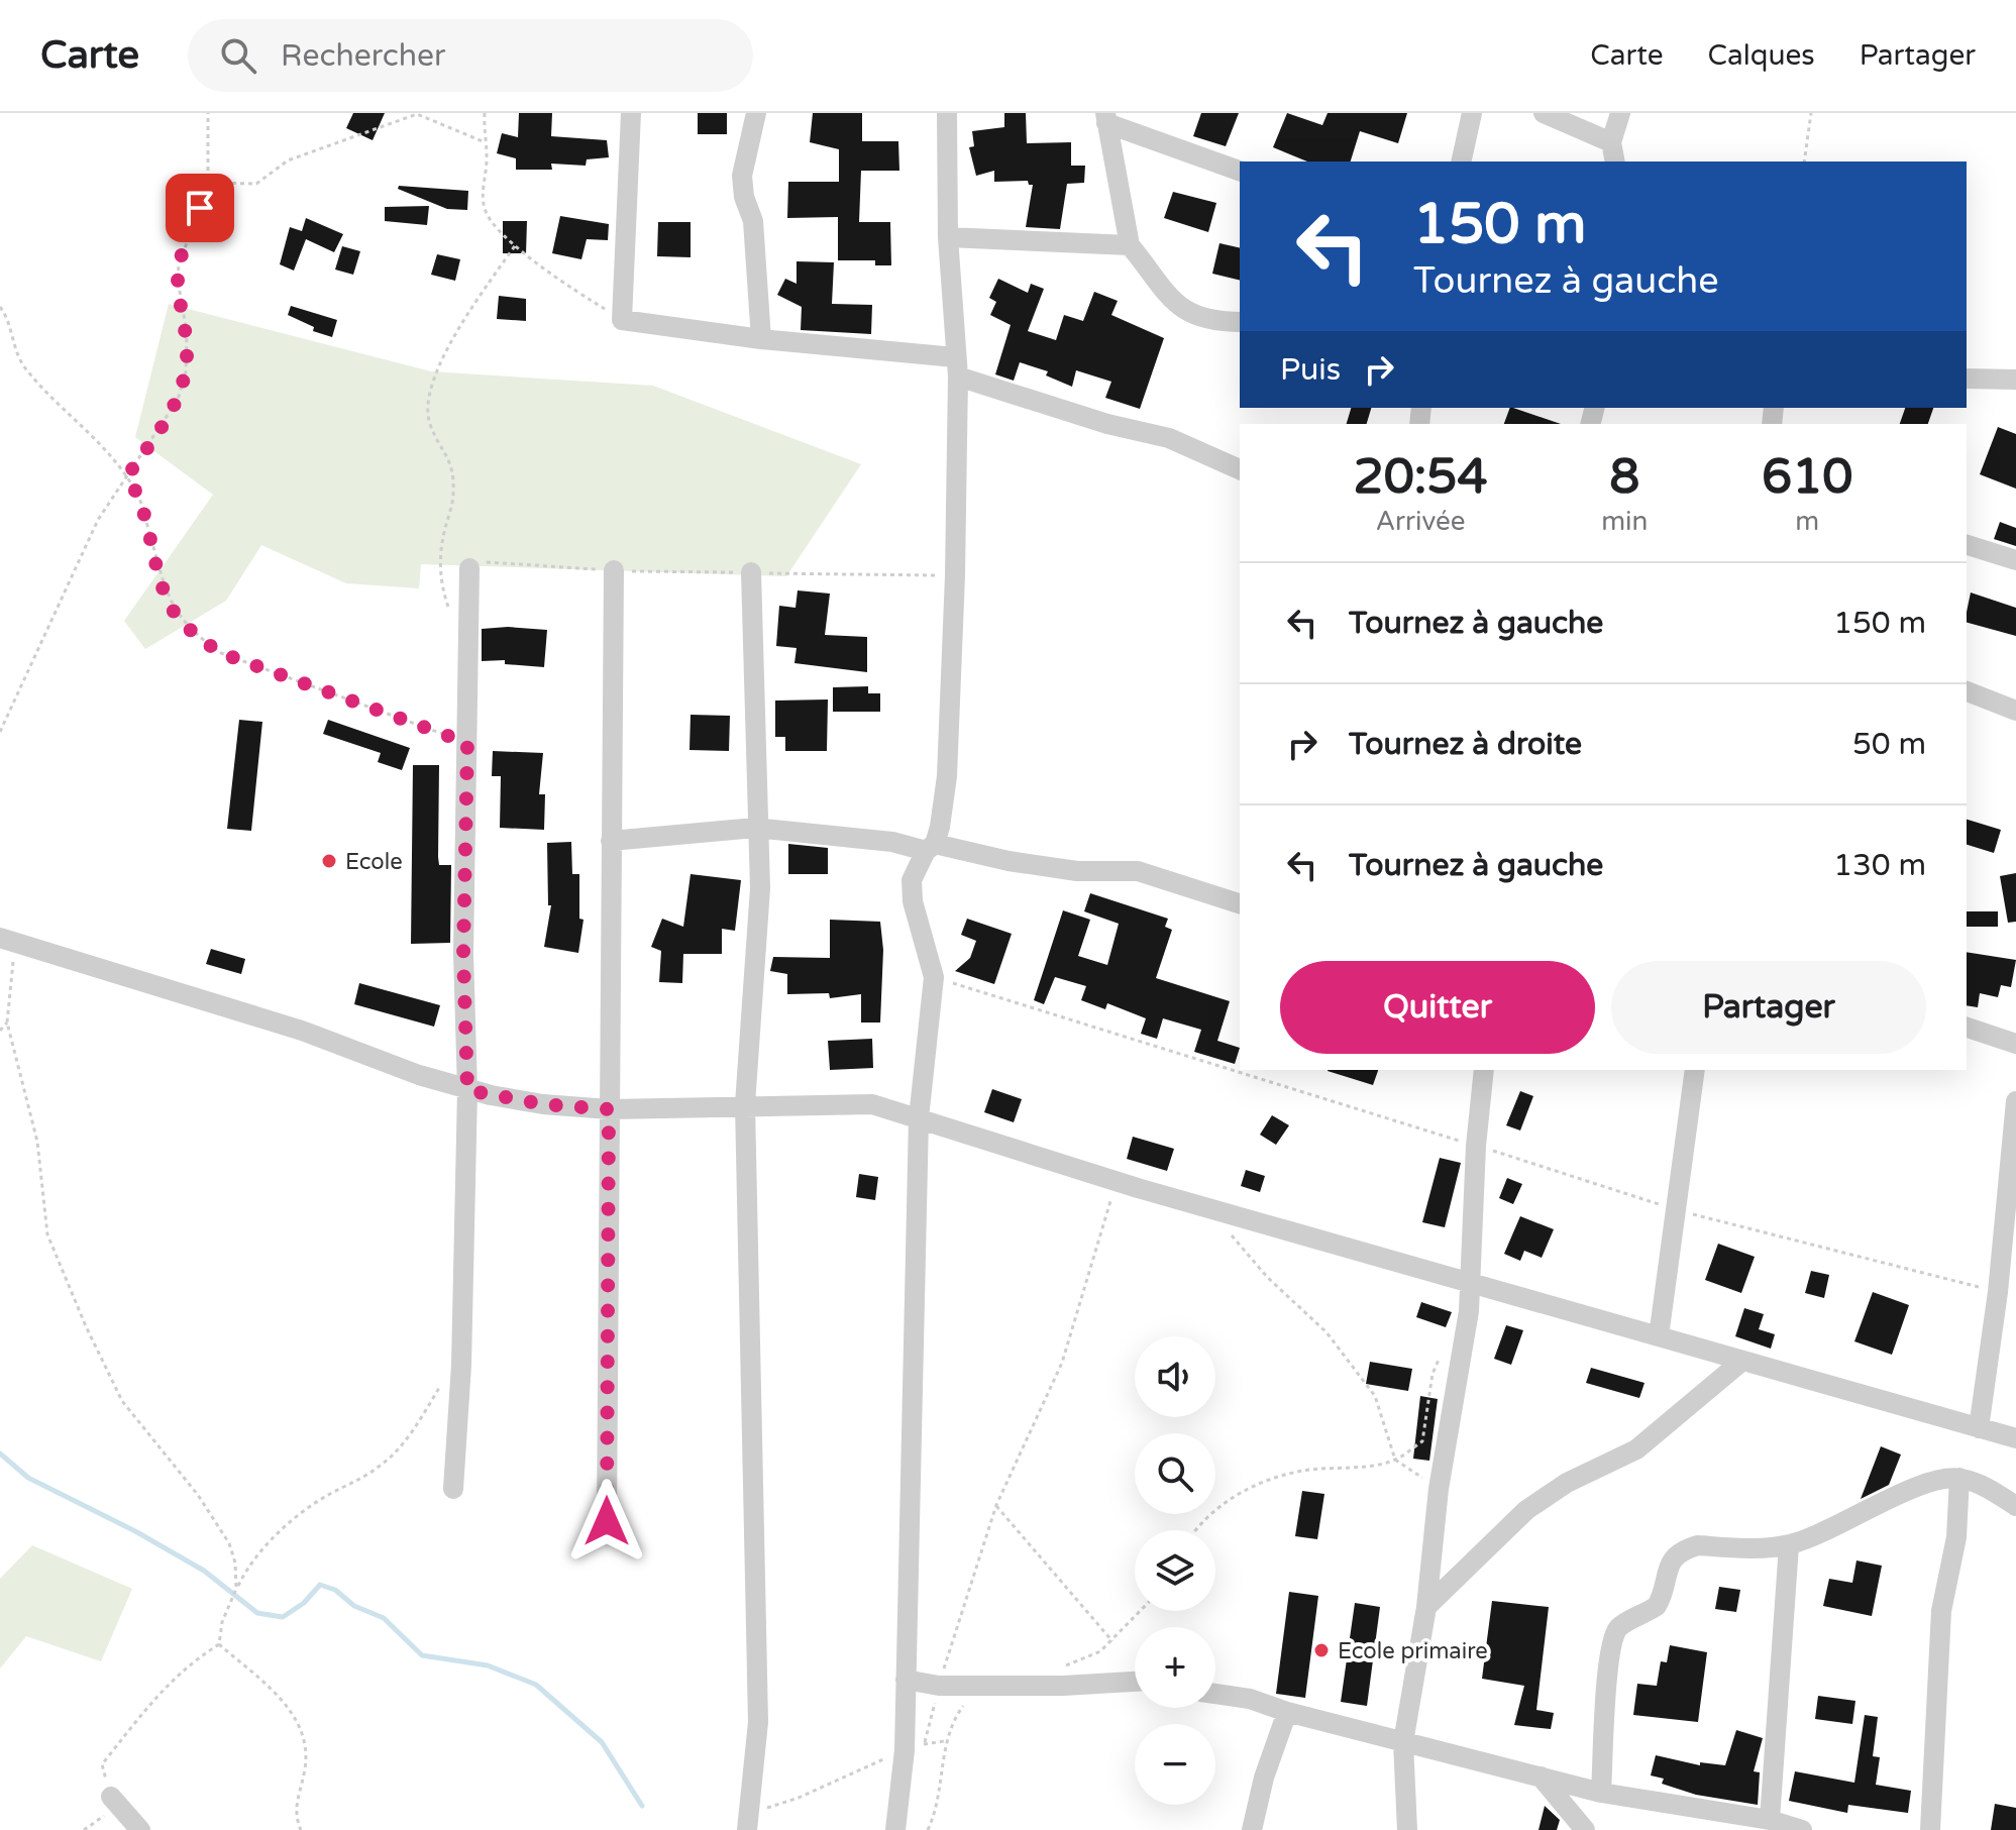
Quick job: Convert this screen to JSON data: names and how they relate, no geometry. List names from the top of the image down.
{
  "places": ["Ecole", "Ecole primaire"],
  "page": {
    "header": "Carte",
    "search": "Rechercher",
    "nav": ["Carte", "Calques", "Partager"],
    "turn": ["150 m", "Tournez à gauche"],
    "then": "Puis",
    "eta": [
      "20:54",
      "Arrivée",
      "8",
      "min",
      "610",
      "m"
    ],
    "list": [
      {
        "name": "Tournez à gauche",
        "value": "150 m"
      },
      {
        "name": "Tournez à droite",
        "value": "50 m"
      },
      {
        "name": "Tournez à gauche",
        "value": "130 m"
      }
    ],
    "buttons": ["Quitter", "Partager"],
    "map_buttons": ["+", "−"]
  }
}
